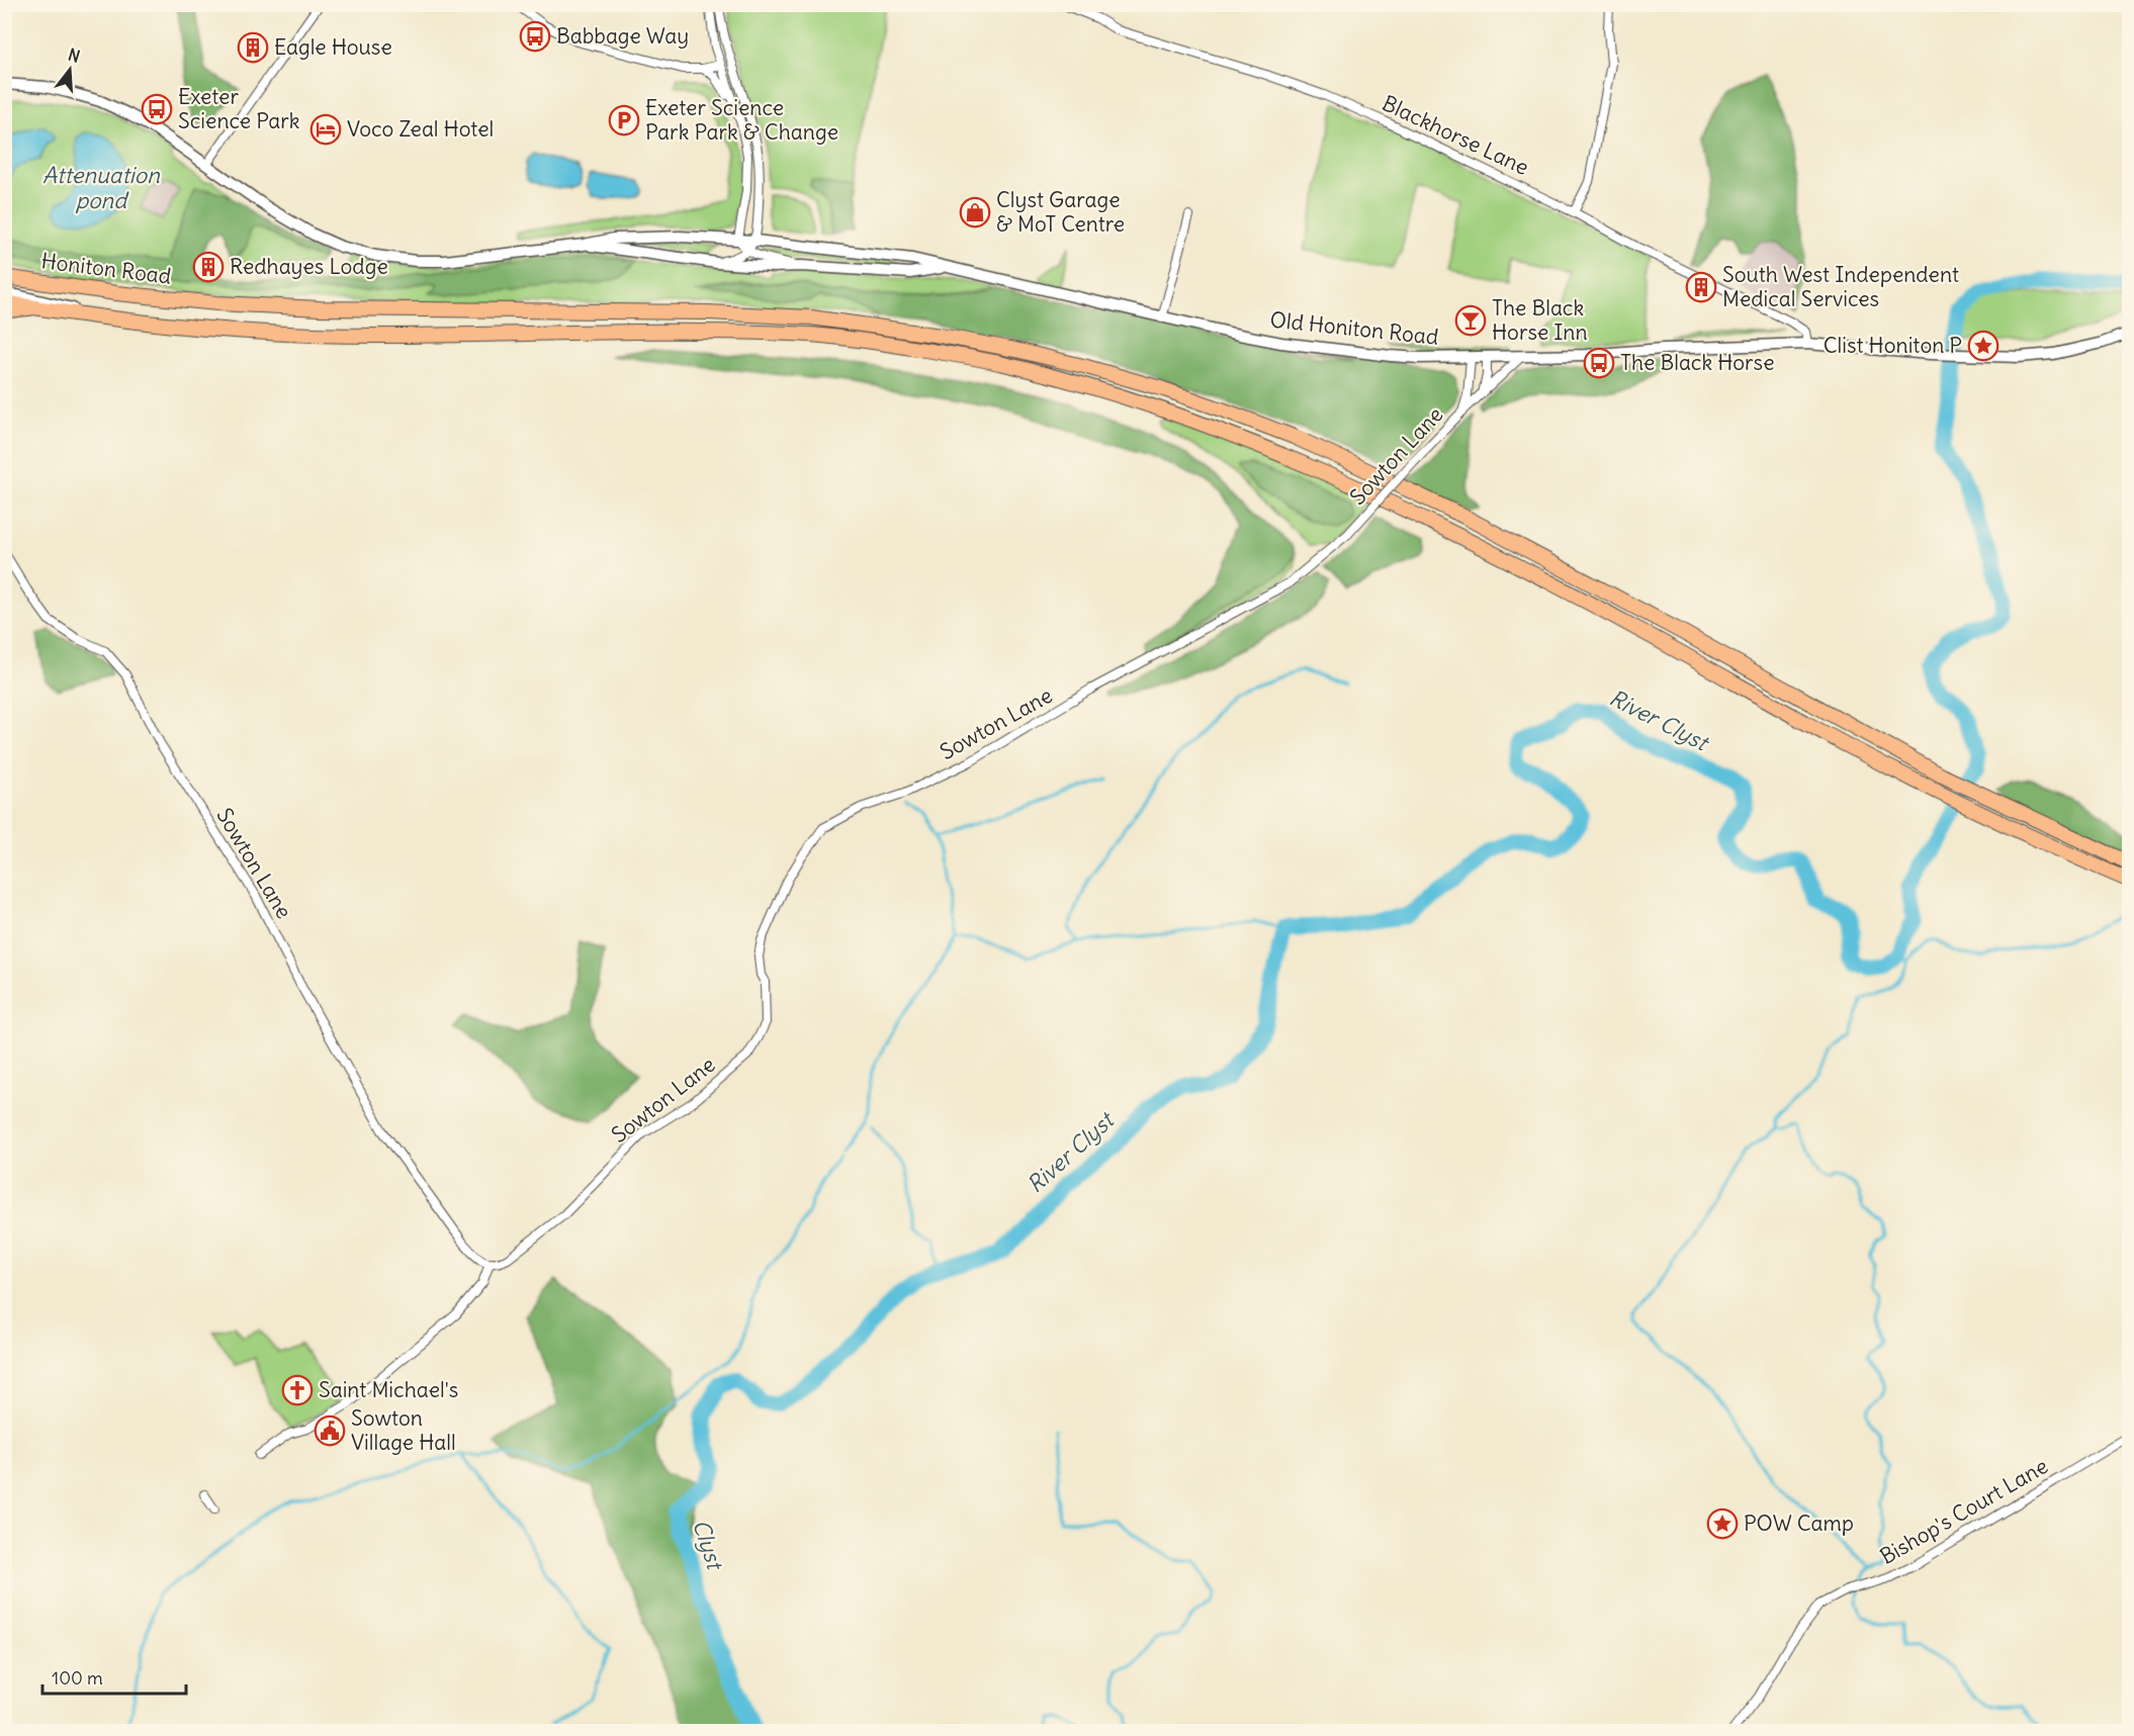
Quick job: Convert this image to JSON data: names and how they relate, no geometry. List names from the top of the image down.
{
  "streets": {
    "highway": ["Honiton Road"],
    "street": [
      "Blackhorse Lane",
      "Old Honiton Road",
      "Sowton Lane",
      "Bishop's Court Lane"
    ]
  },
  "crossings": [
    ["Blackhorse Lane", "Old Honiton Road"],
    ["Old Honiton Road", "Sowton Lane"]
  ],
  "water": ["Attenuation pond", "River Clyst", "Clyst"],
  "places": {
    "bus stop": ["Babbage Way", "Exeter Science Park", "The Black Horse"],
    "building": ["Eagle House", "Redhayes Lodge", "South West Independent Medical Services"],
    "parking": ["Exeter Science Park Park & Change"],
    "hotel": ["Voco Zeal Hotel"],
    "shop": ["Clyst Garage & MoT Centre"],
    "bar": ["The Black Horse Inn"],
    "place": ["Clist Honiton P", "POW Camp"],
    "church": ["Saint Michael's"],
    "public building": ["Sowton Village Hall"]
  },
  "scale_bar": "100 m",
  "north": "top"
}
